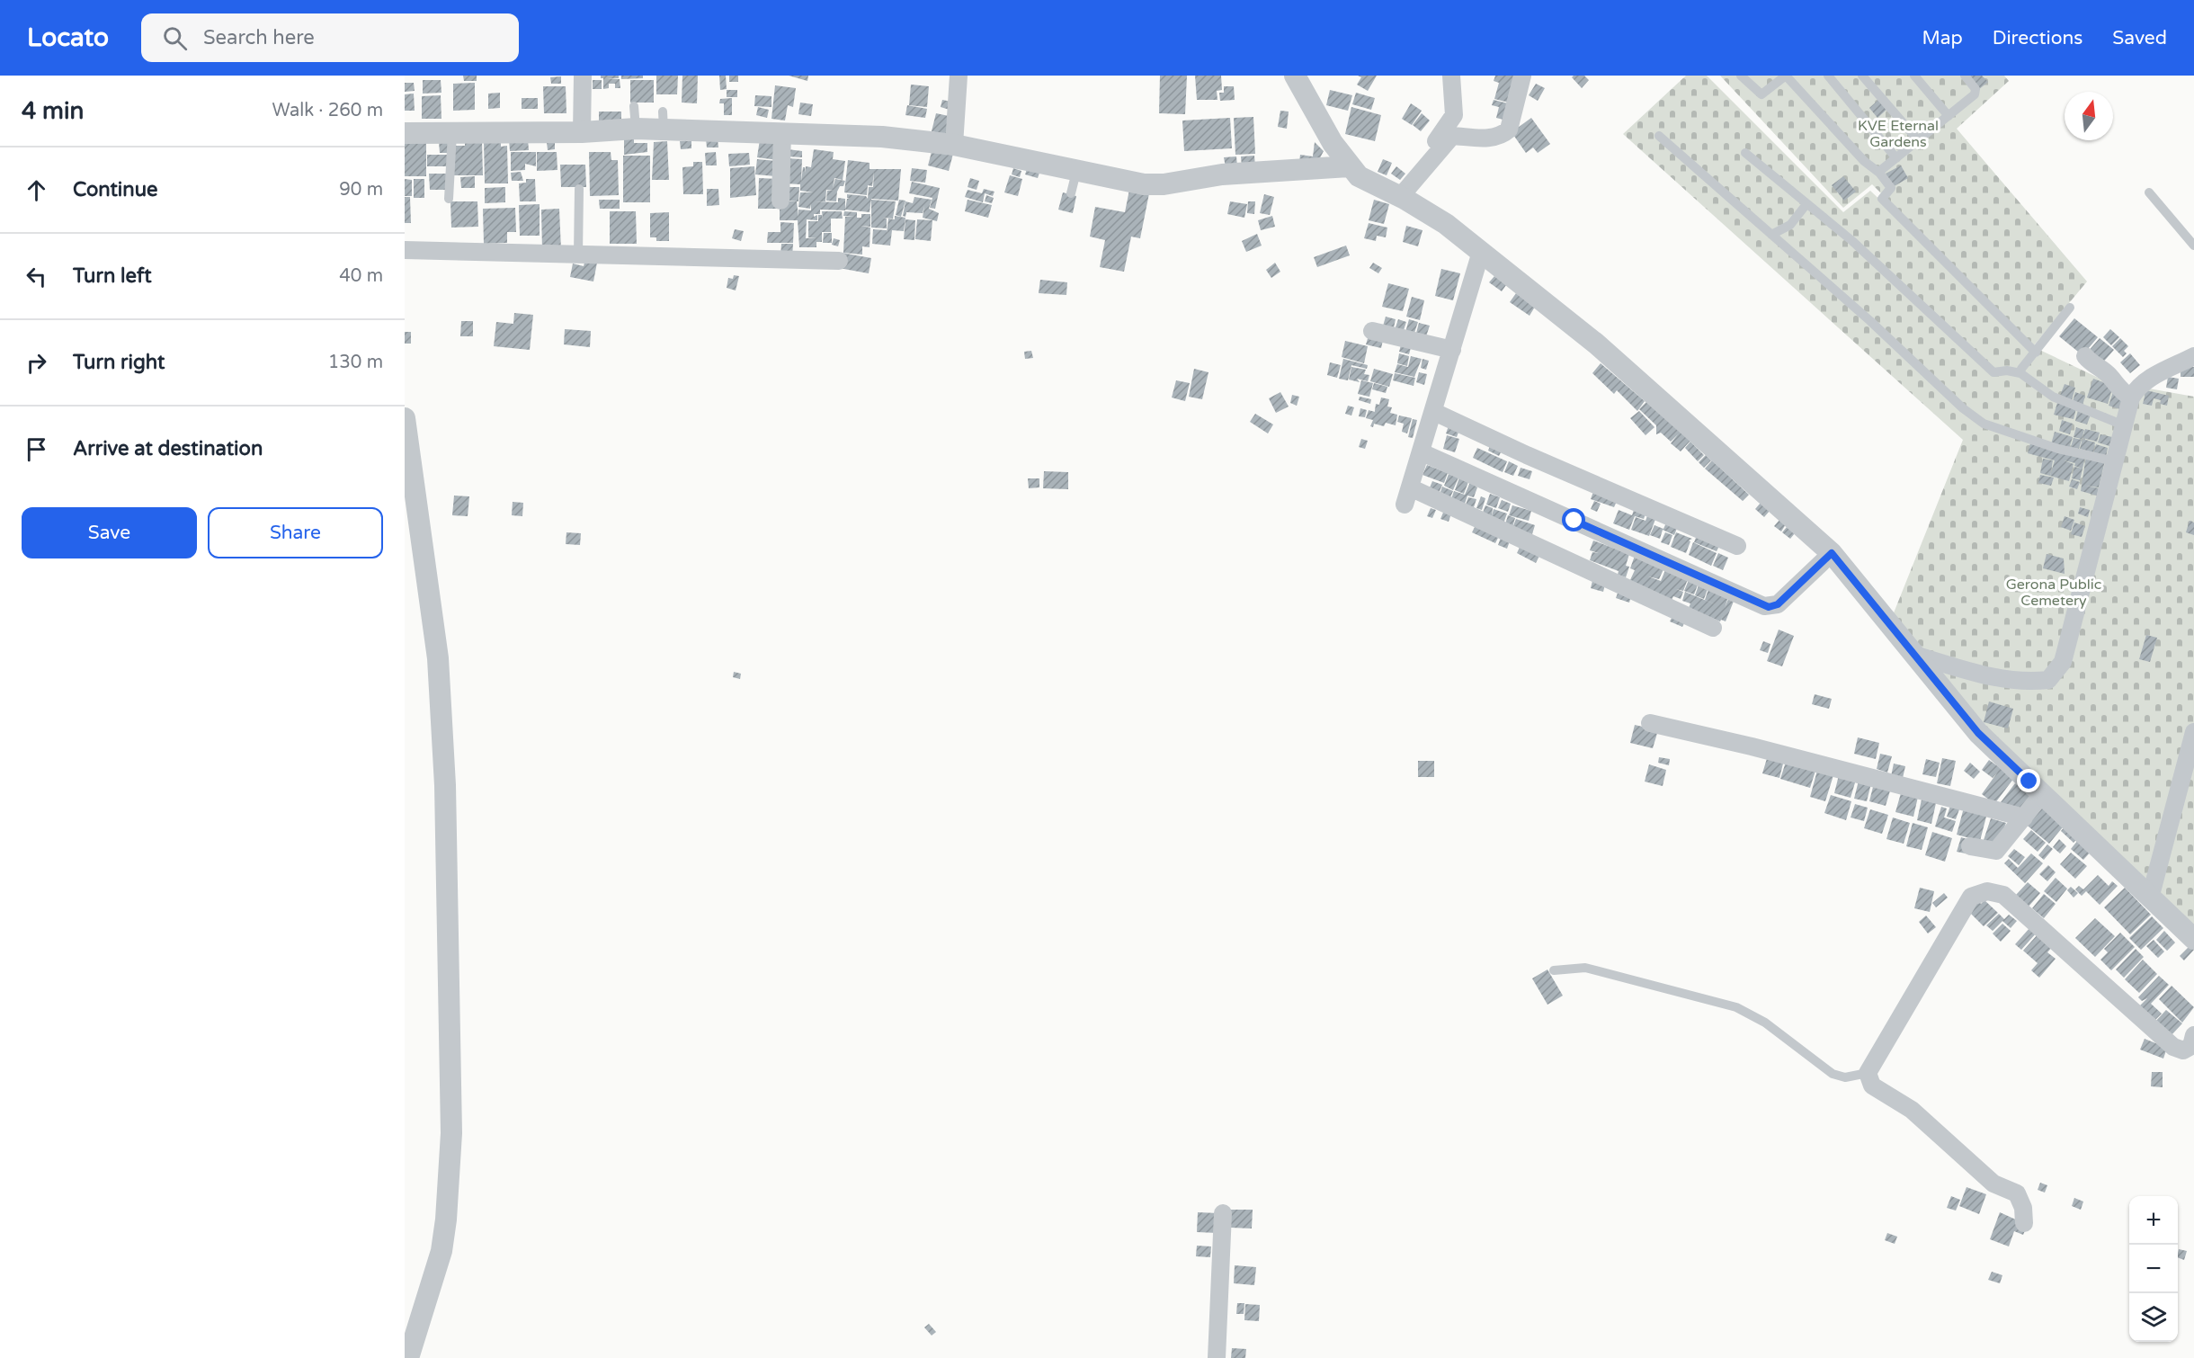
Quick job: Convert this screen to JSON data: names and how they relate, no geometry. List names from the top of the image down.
{
  "parks": ["KVE Eternal Gardens", "Gerona Public Cemetery"],
  "north": "top",
  "page": {
    "header": "Locato",
    "search": "Search here",
    "nav": ["Map", "Directions", "Saved"],
    "heading": ["4 min", "Walk · 260 m"],
    "list": [
      ["Continue", "90 m"],
      ["Turn left", "40 m"],
      ["Turn right", "130 m"],
      "Arrive at destination"
    ],
    "buttons": ["Save", "Share"],
    "map_buttons": ["+", "−"]
  }
}
